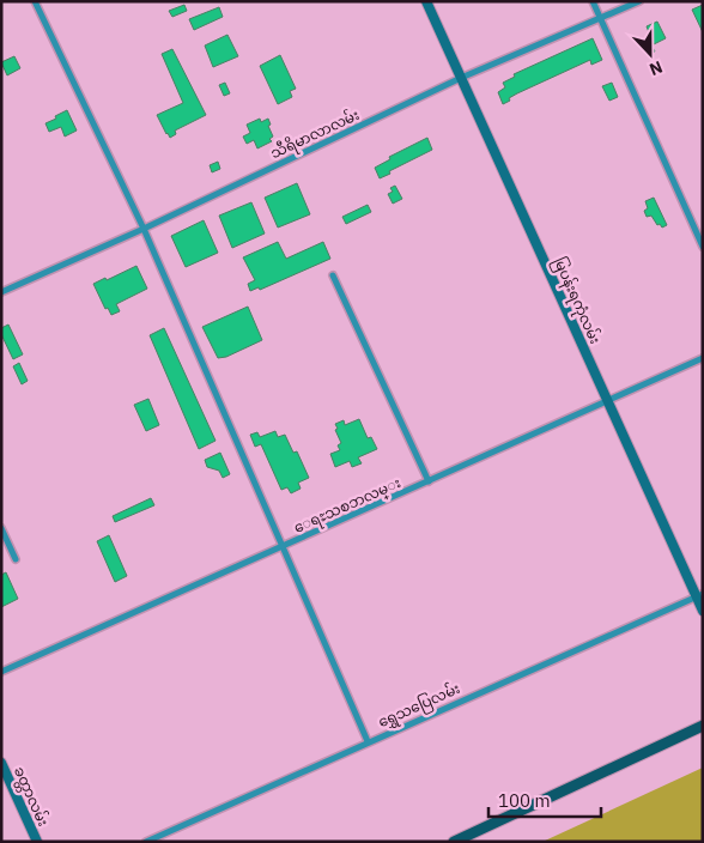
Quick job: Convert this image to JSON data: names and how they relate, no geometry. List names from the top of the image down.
{
  "streets": {
    "street": [
      "သီရိမာလာလမ်း",
      "မြပန်းရကုံလမ်း",
      "ေရႊသစၥာလမ္း",
      "ရွှေသပြေလမ်း",
      "ခတ္တာလမ်း"
    ]
  },
  "crossings": [
    ["သီရိမာလာလမ်း", "မြပန်းရကုံလမ်း"],
    ["မြပန်းရကုံလမ်း", "ေရႊသစၥာလမ္း"],
    ["မြပန်းရကုံလမ်း", "ရွှေသပြေလမ်း"]
  ],
  "scale_bar": "100 m",
  "north": "bottom"
}
